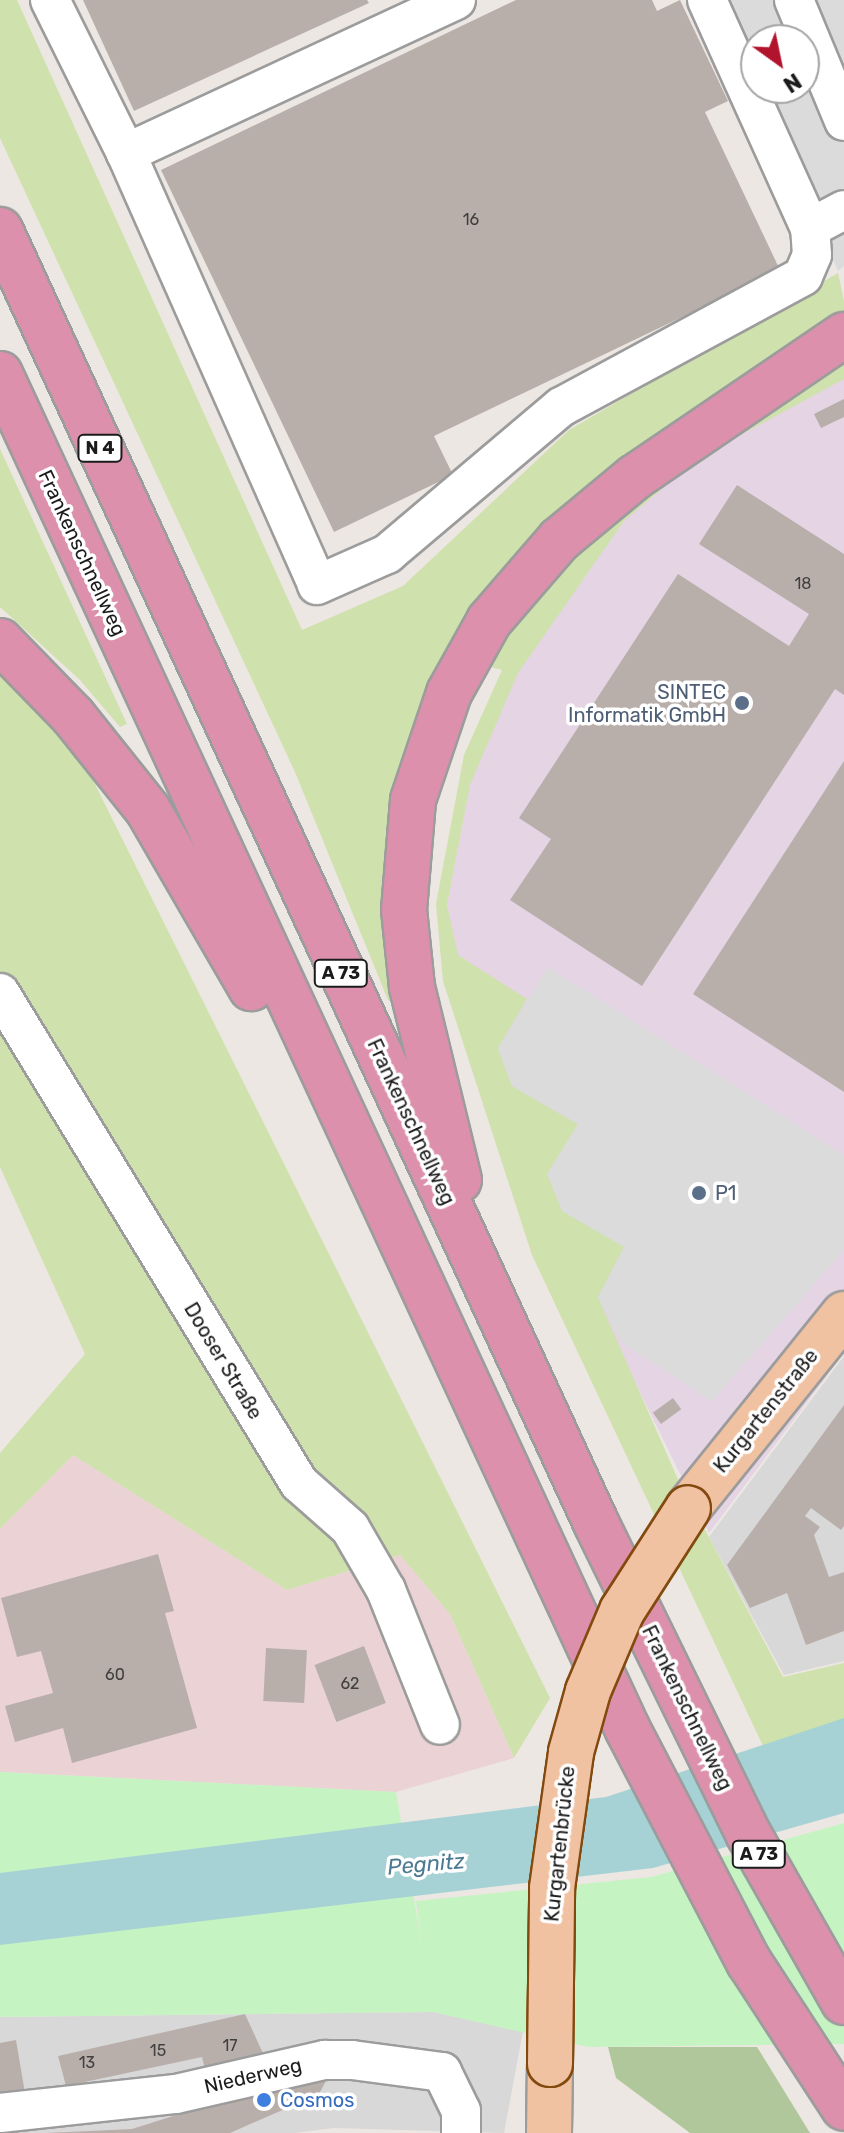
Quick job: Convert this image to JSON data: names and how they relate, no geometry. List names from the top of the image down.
{
  "streets": {
    "highway": ["N 4", "Frankenschnellweg", "A 73"],
    "main road": ["Kurgartenstraße", "Kurgartenbrücke"],
    "street": ["Dooser Straße", "Niederweg"]
  },
  "crossings": [
    ["Kurgartenstraße", "Kurgartenbrücke"]
  ],
  "water": ["Pegnitz"],
  "places": ["SINTEC Informatik GmbH", "P1", "Cosmos"],
  "house_numbers": [
    "16",
    "18",
    "60",
    "62",
    "17",
    "15",
    "13"
  ],
  "north": "bottom right"
}
